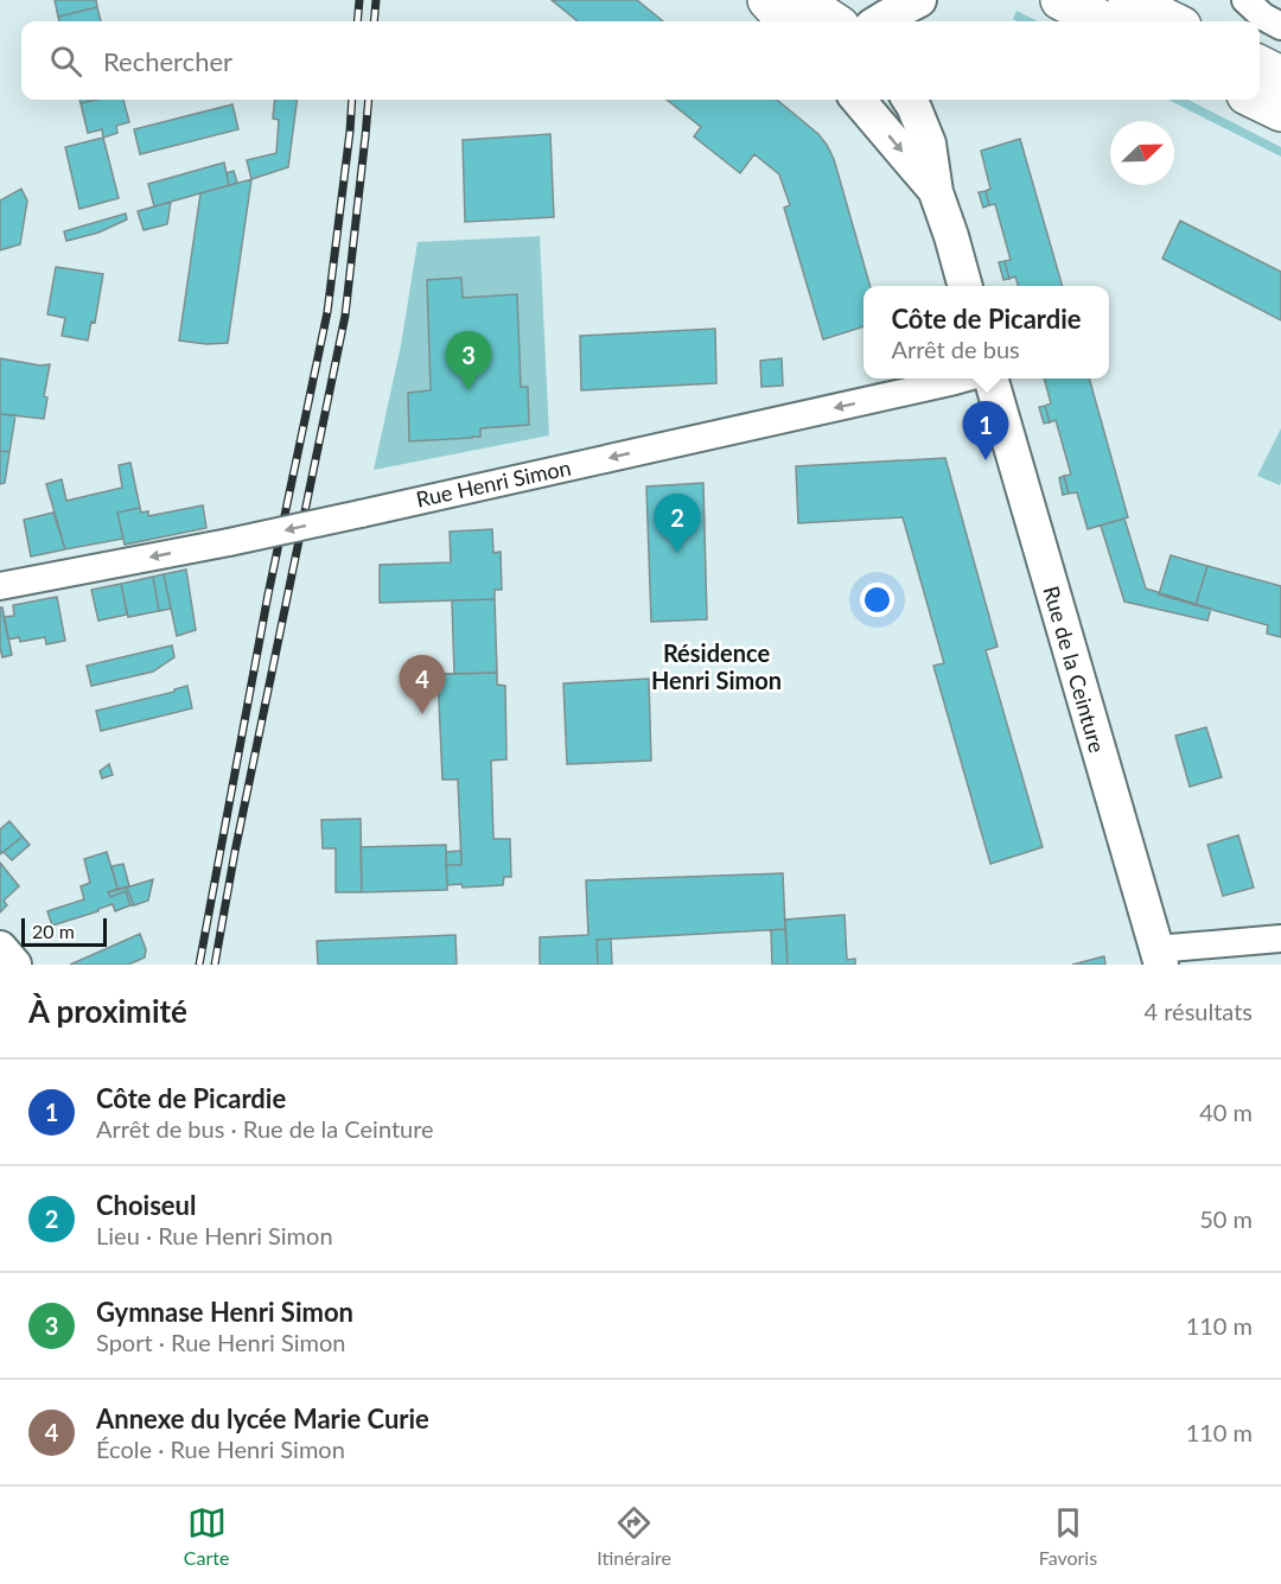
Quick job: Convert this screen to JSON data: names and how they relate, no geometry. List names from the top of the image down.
{
  "streets": {
    "street": ["Rue Henri Simon", "Rue de la Ceinture"]
  },
  "one_way": ["Rue Henri Simon"],
  "districts": ["Résidence Henri Simon"],
  "scale_bar": "20 m",
  "north": "top right",
  "page": {
    "search": "Rechercher",
    "popup": ["Côte de Picardie", "Arrêt de bus"],
    "pins": [
      "3",
      "1",
      "2",
      "4"
    ],
    "scale": "20 m",
    "heading": ["À proximité", "4 résultats"],
    "list": [
      {
        "mark": "1",
        "name": "Côte de Picardie",
        "note": "Arrêt de bus · Rue de la Ceinture",
        "value": "40 m"
      },
      {
        "mark": "2",
        "name": "Choiseul",
        "note": "Lieu · Rue Henri Simon",
        "value": "50 m"
      },
      {
        "mark": "3",
        "name": "Gymnase Henri Simon",
        "note": "Sport · Rue Henri Simon",
        "value": "110 m"
      },
      {
        "mark": "4",
        "name": "Annexe du lycée Marie Curie",
        "note": "École · Rue Henri Simon",
        "value": "110 m"
      }
    ],
    "nav": ["Carte", "Itinéraire", "Favoris"]
  }
}
